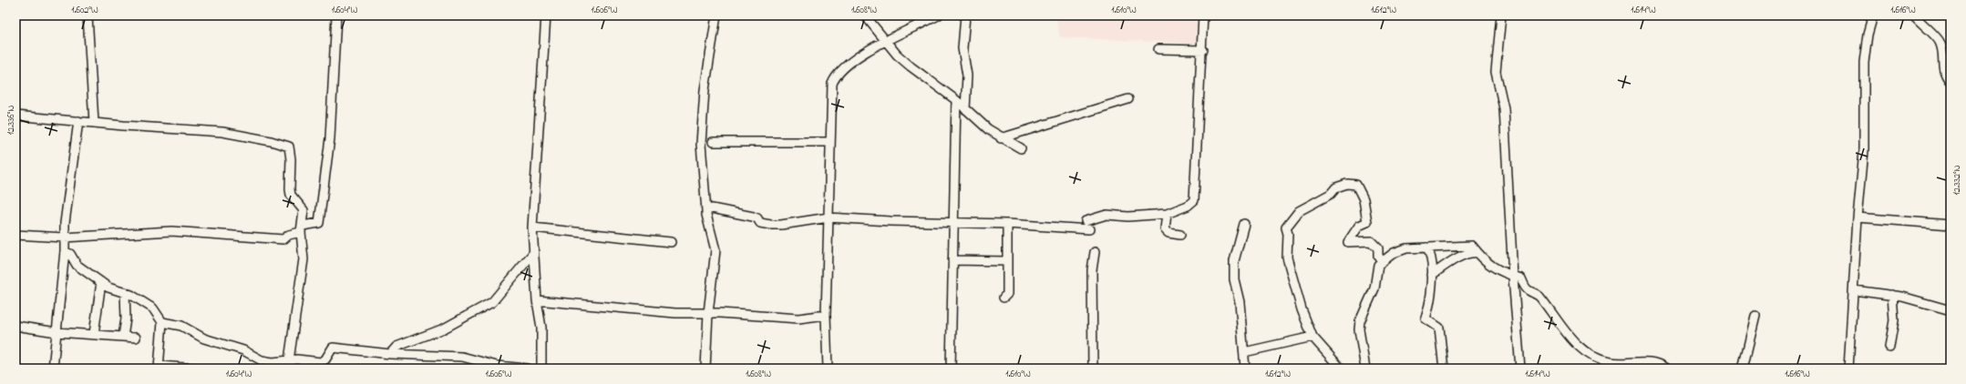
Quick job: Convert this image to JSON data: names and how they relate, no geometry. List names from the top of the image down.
{
  "coordinates": [
    "1.602°W",
    "1.604°W",
    "1.606°W",
    "1.608°W",
    "1.610°W",
    "1.612°W",
    "1.614°W",
    "1.616°W",
    "12.336°N",
    "12.332°N"
  ]
}
